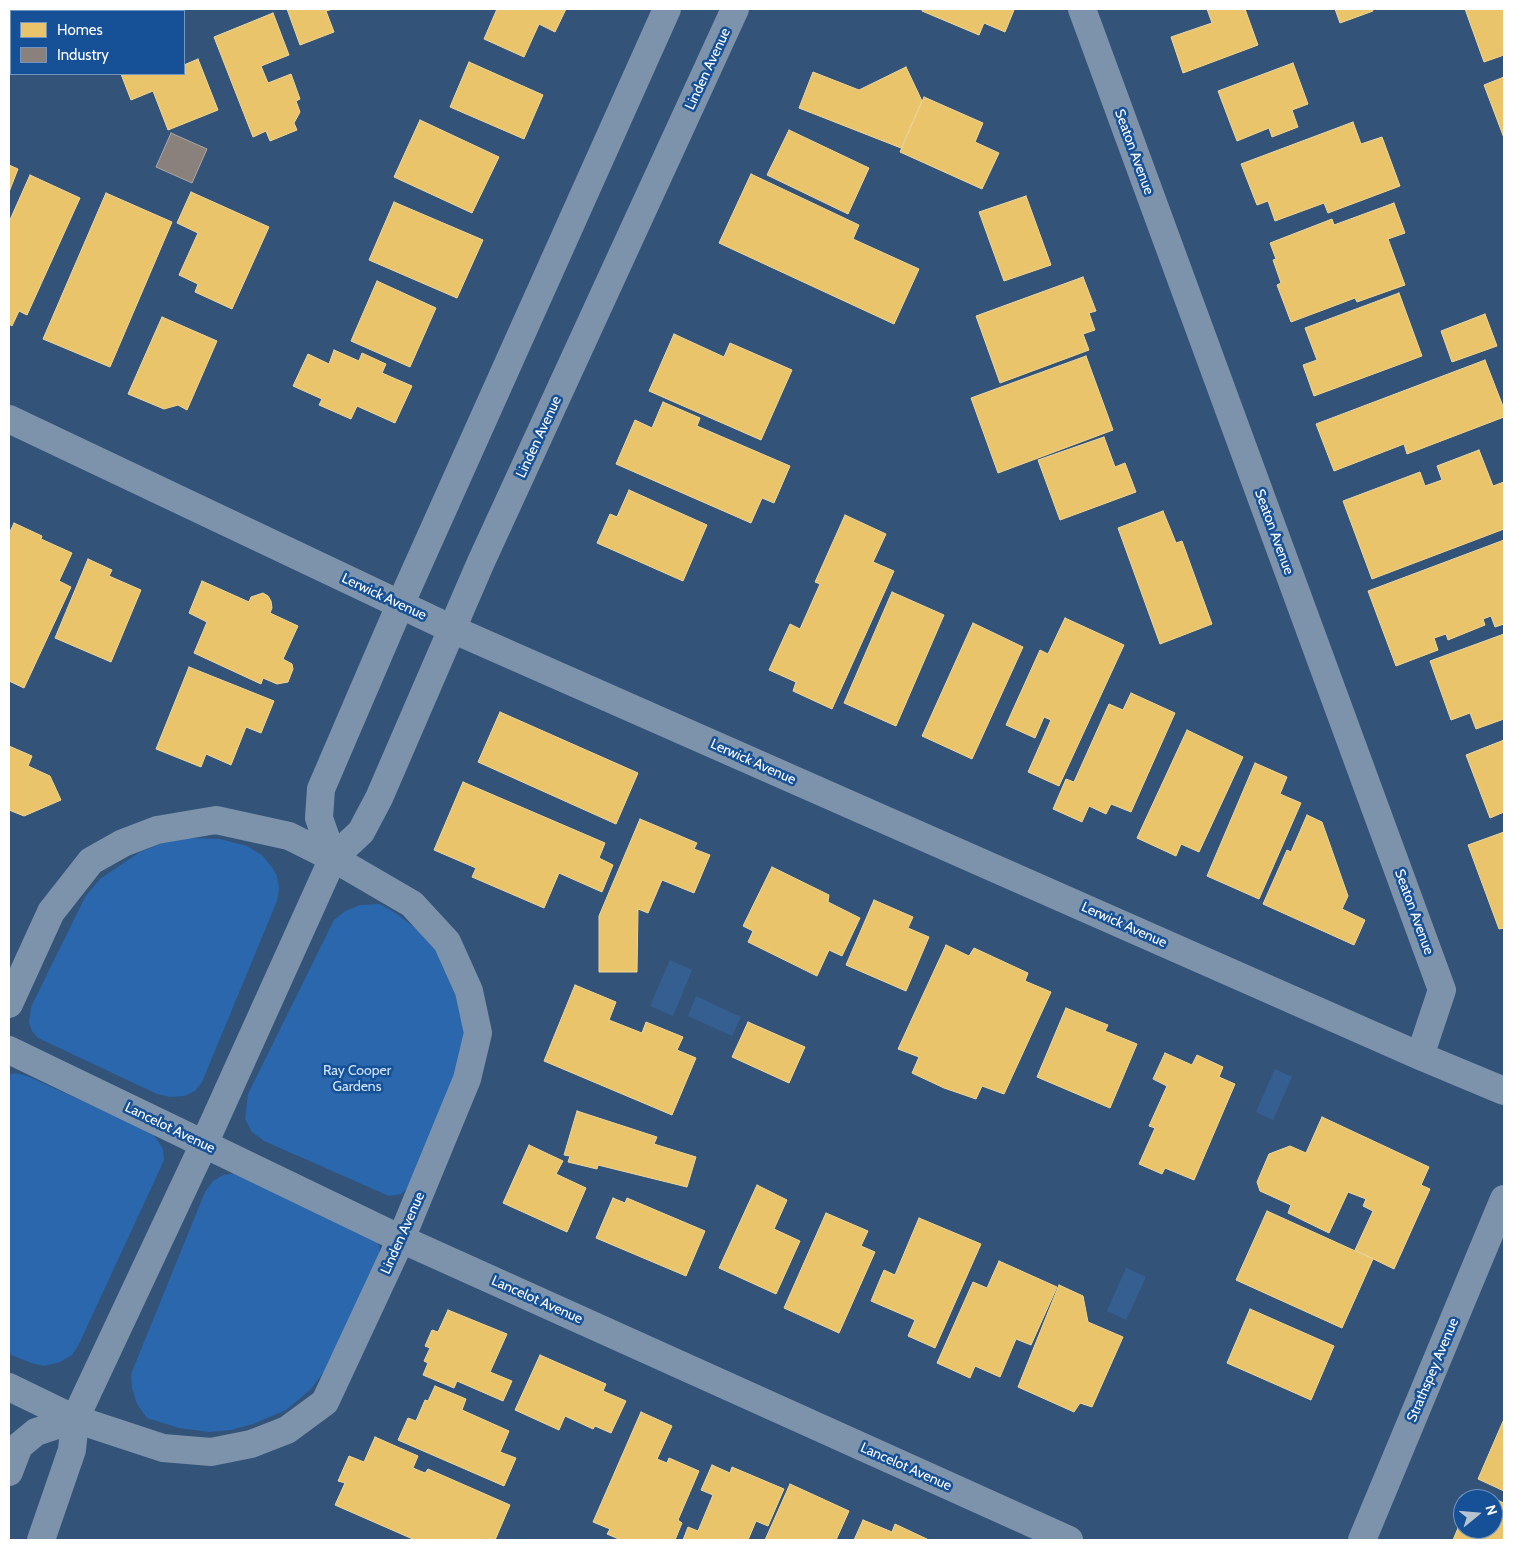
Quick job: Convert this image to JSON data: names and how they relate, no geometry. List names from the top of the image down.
{
  "streets": {
    "street": [
      "Linden Avenue",
      "Seaton Avenue",
      "Lerwick Avenue",
      "Lancelot Avenue",
      "Strathspey Avenue"
    ]
  },
  "crossings": [
    ["Linden Avenue", "Lerwick Avenue"],
    ["Linden Avenue", "Lancelot Avenue"],
    ["Seaton Avenue", "Lerwick Avenue"]
  ],
  "parks": ["Ray Cooper Gardens"],
  "legend": ["Homes", "Industry"],
  "north": "right"
}
